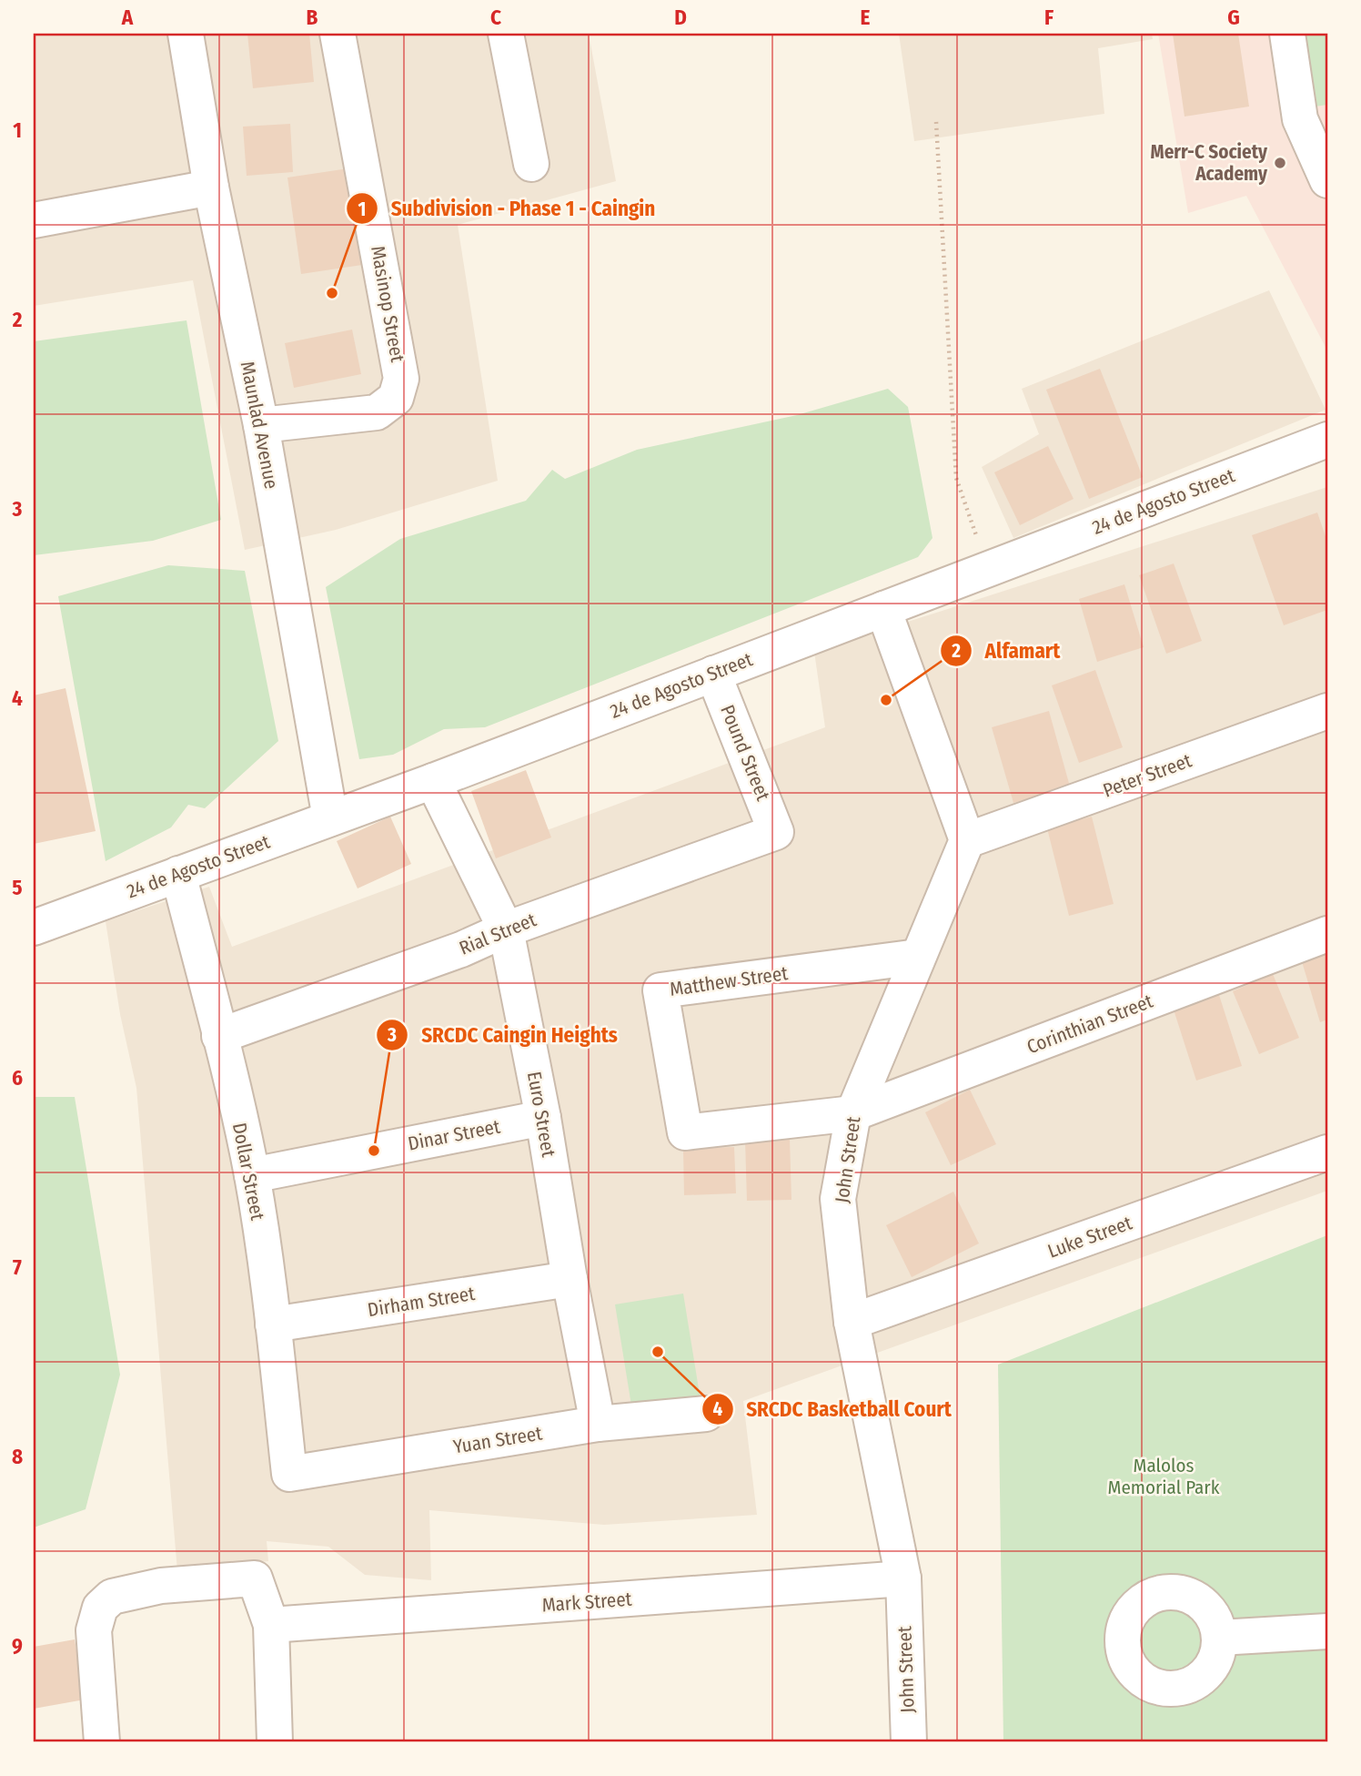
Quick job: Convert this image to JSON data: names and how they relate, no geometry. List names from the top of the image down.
{
  "streets": {
    "street": [
      "Masinop Street",
      "Maunlad Avenue",
      "24 de Agosto Street",
      "Pound Street",
      "Peter Street",
      "Rial Street",
      "Matthew Street",
      "Corinthian Street",
      "Euro Street",
      "Dinar Street",
      "John Street",
      "Dollar Street",
      "Luke Street",
      "Dirham Street",
      "Yuan Street",
      "Mark Street"
    ]
  },
  "crossings": [
    ["Masinop Street", "Maunlad Avenue"],
    ["Maunlad Avenue", "24 de Agosto Street"],
    ["24 de Agosto Street", "Pound Street"],
    ["24 de Agosto Street", "Euro Street"],
    ["24 de Agosto Street", "Dollar Street"],
    ["Pound Street", "Rial Street"],
    ["Peter Street", "John Street"],
    ["Rial Street", "Euro Street"],
    ["Rial Street", "Dollar Street"],
    ["Matthew Street", "Corinthian Street"],
    ["Matthew Street", "John Street"],
    ["Corinthian Street", "John Street"],
    ["Euro Street", "Dinar Street"],
    ["Euro Street", "Dirham Street"],
    ["Euro Street", "Yuan Street"],
    ["Dinar Street", "Dollar Street"],
    ["John Street", "Luke Street"],
    ["John Street", "Mark Street"],
    ["Dollar Street", "Dirham Street"],
    ["Dollar Street", "Yuan Street"]
  ],
  "parks": ["Malolos Memorial Park"],
  "places": [
    "Merr-C Society Academy",
    "Subdivision - Phase 1 - Caingin",
    "Alfamart",
    "SRCDC Caingin Heights",
    "SRCDC Basketball Court"
  ],
  "grid": {
    "columns": [
      "A",
      "B",
      "C",
      "D",
      "E",
      "F",
      "G"
    ],
    "rows": [
      "1",
      "2",
      "3",
      "4",
      "5",
      "6",
      "7",
      "8",
      "9"
    ]
  }
}
